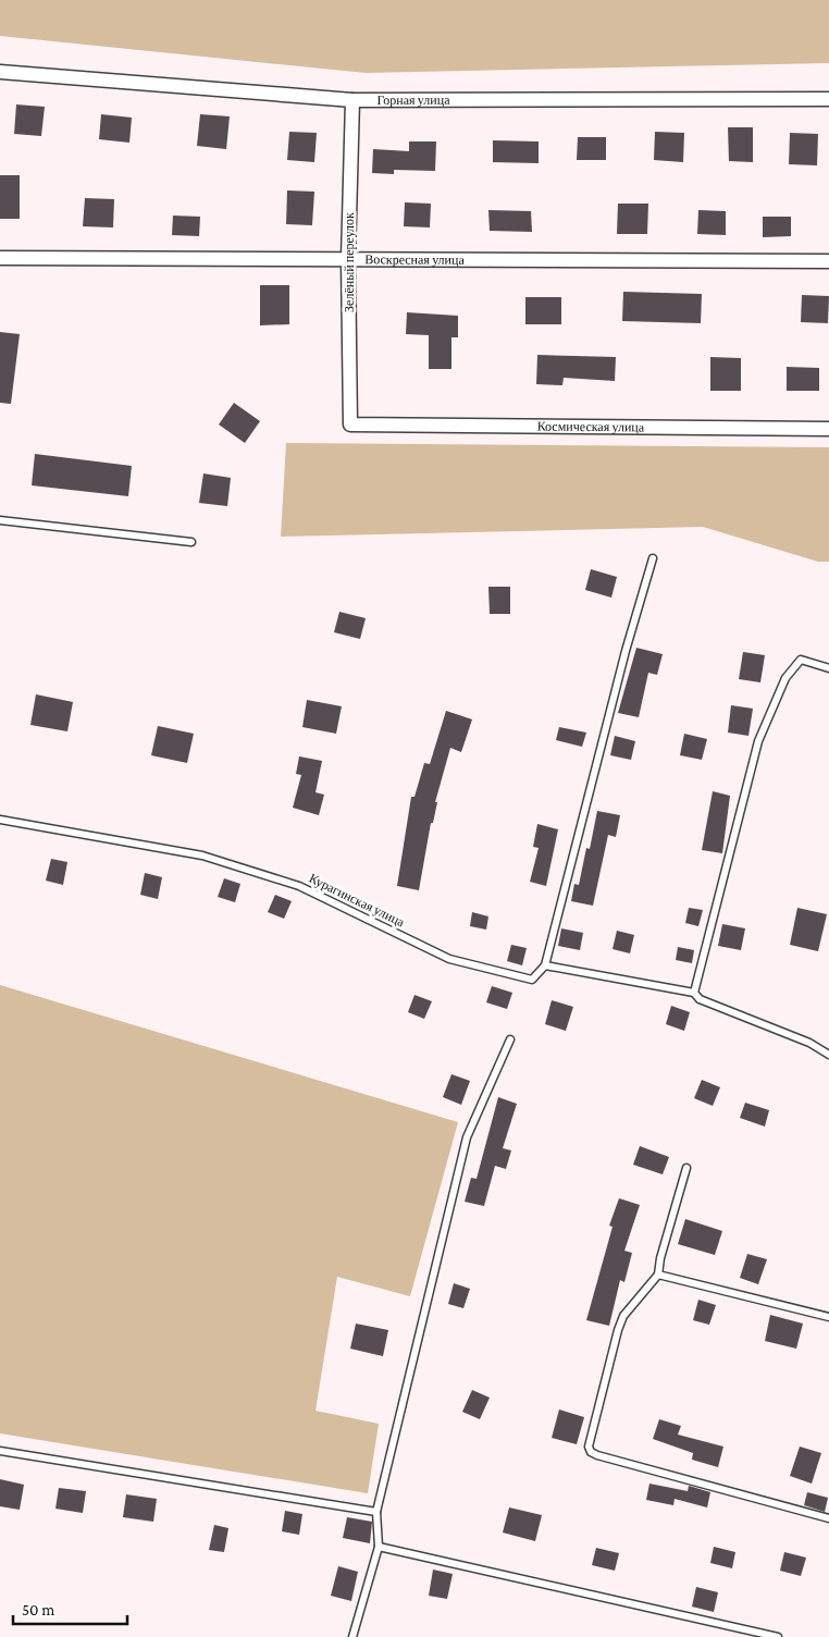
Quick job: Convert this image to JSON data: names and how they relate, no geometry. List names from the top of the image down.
{
  "streets": {
    "street": [
      "Горная улица",
      "Воскресная улица",
      "Зелёный переулок",
      "Космическая улица"
    ],
    "lane": ["Курагинская улица"]
  },
  "crossings": [
    ["Горная улица", "Зелёный переулок"],
    ["Воскресная улица", "Зелёный переулок"],
    ["Зелёный переулок", "Космическая улица"]
  ],
  "scale_bar": "50 m"
}
